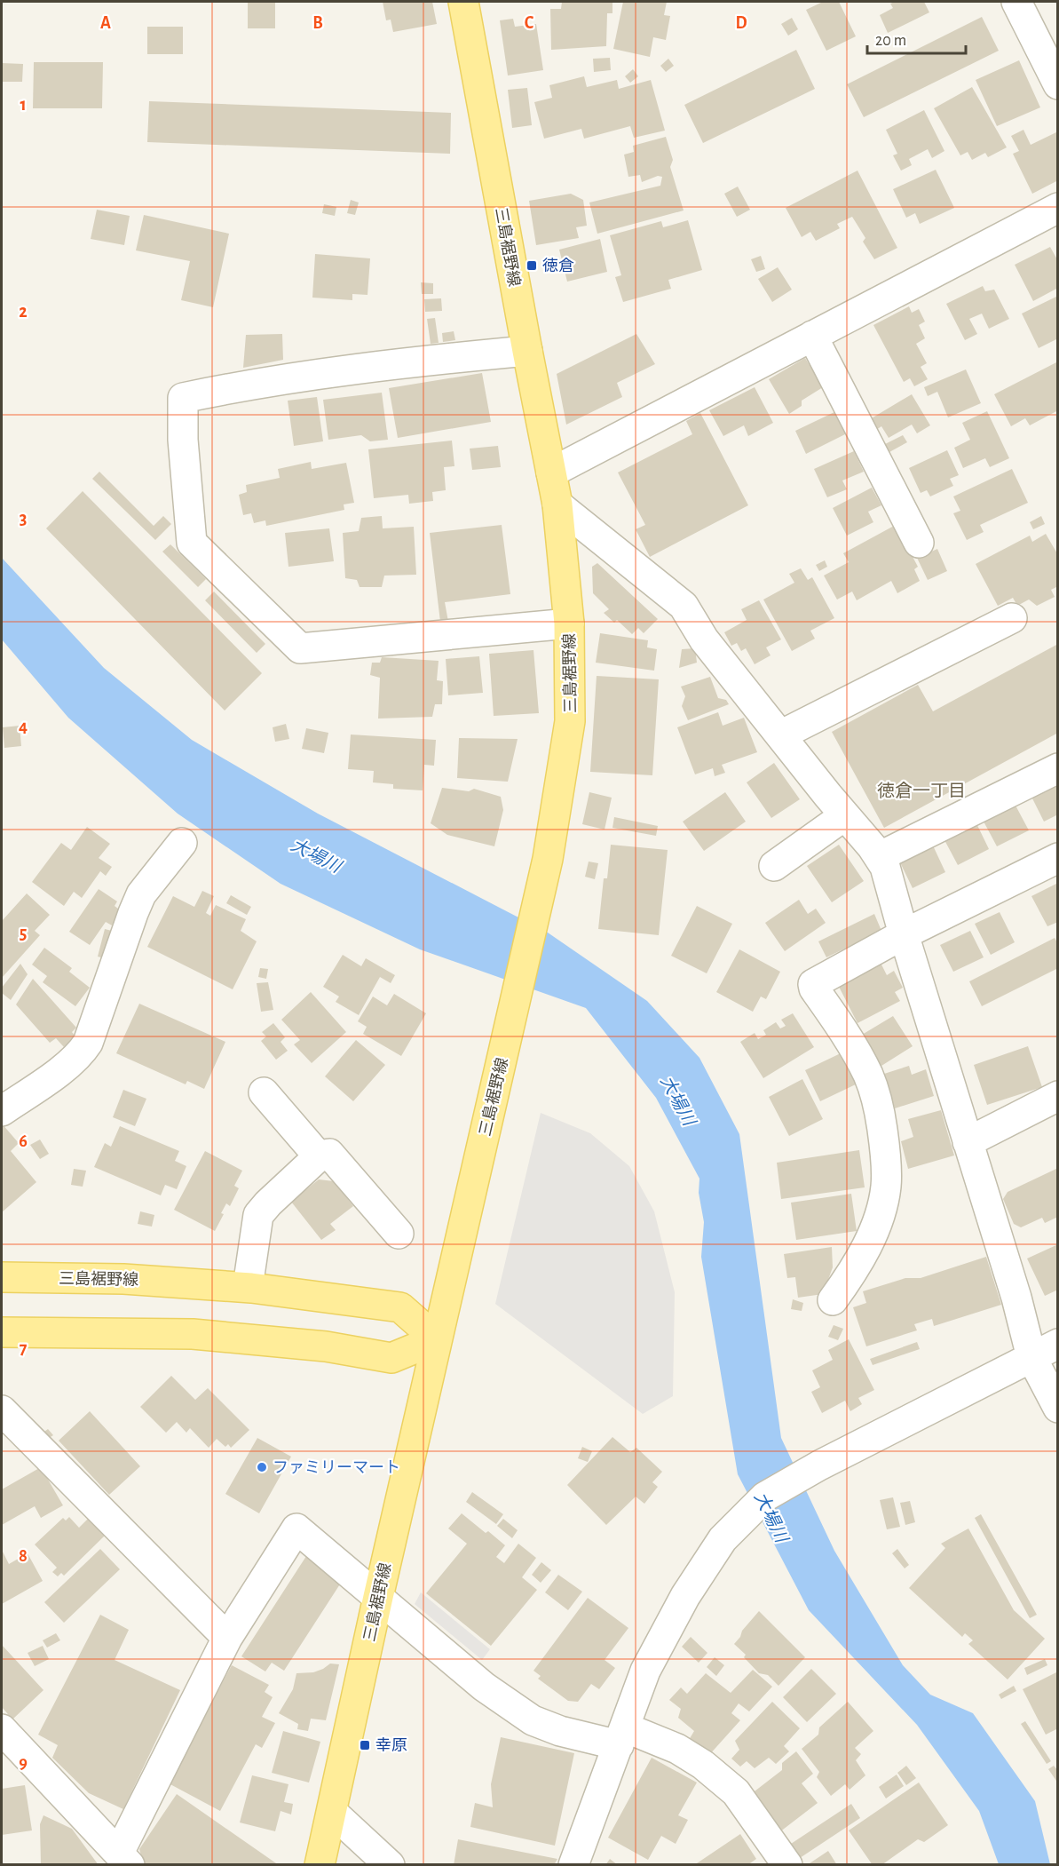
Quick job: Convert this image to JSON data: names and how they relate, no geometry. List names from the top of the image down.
{
  "streets": {
    "main road": ["三島裾野線"]
  },
  "districts": ["徳倉一丁目"],
  "water": ["大場川"],
  "places": {
    "transit": ["徳倉", "幸原"],
    "other": ["ファミリーマート"]
  },
  "scale_bar": "20 m",
  "grid": {
    "columns": [
      "A",
      "B",
      "C",
      "D"
    ],
    "rows": [
      "1",
      "2",
      "3",
      "4",
      "5",
      "6",
      "7",
      "8",
      "9"
    ]
  }
}
